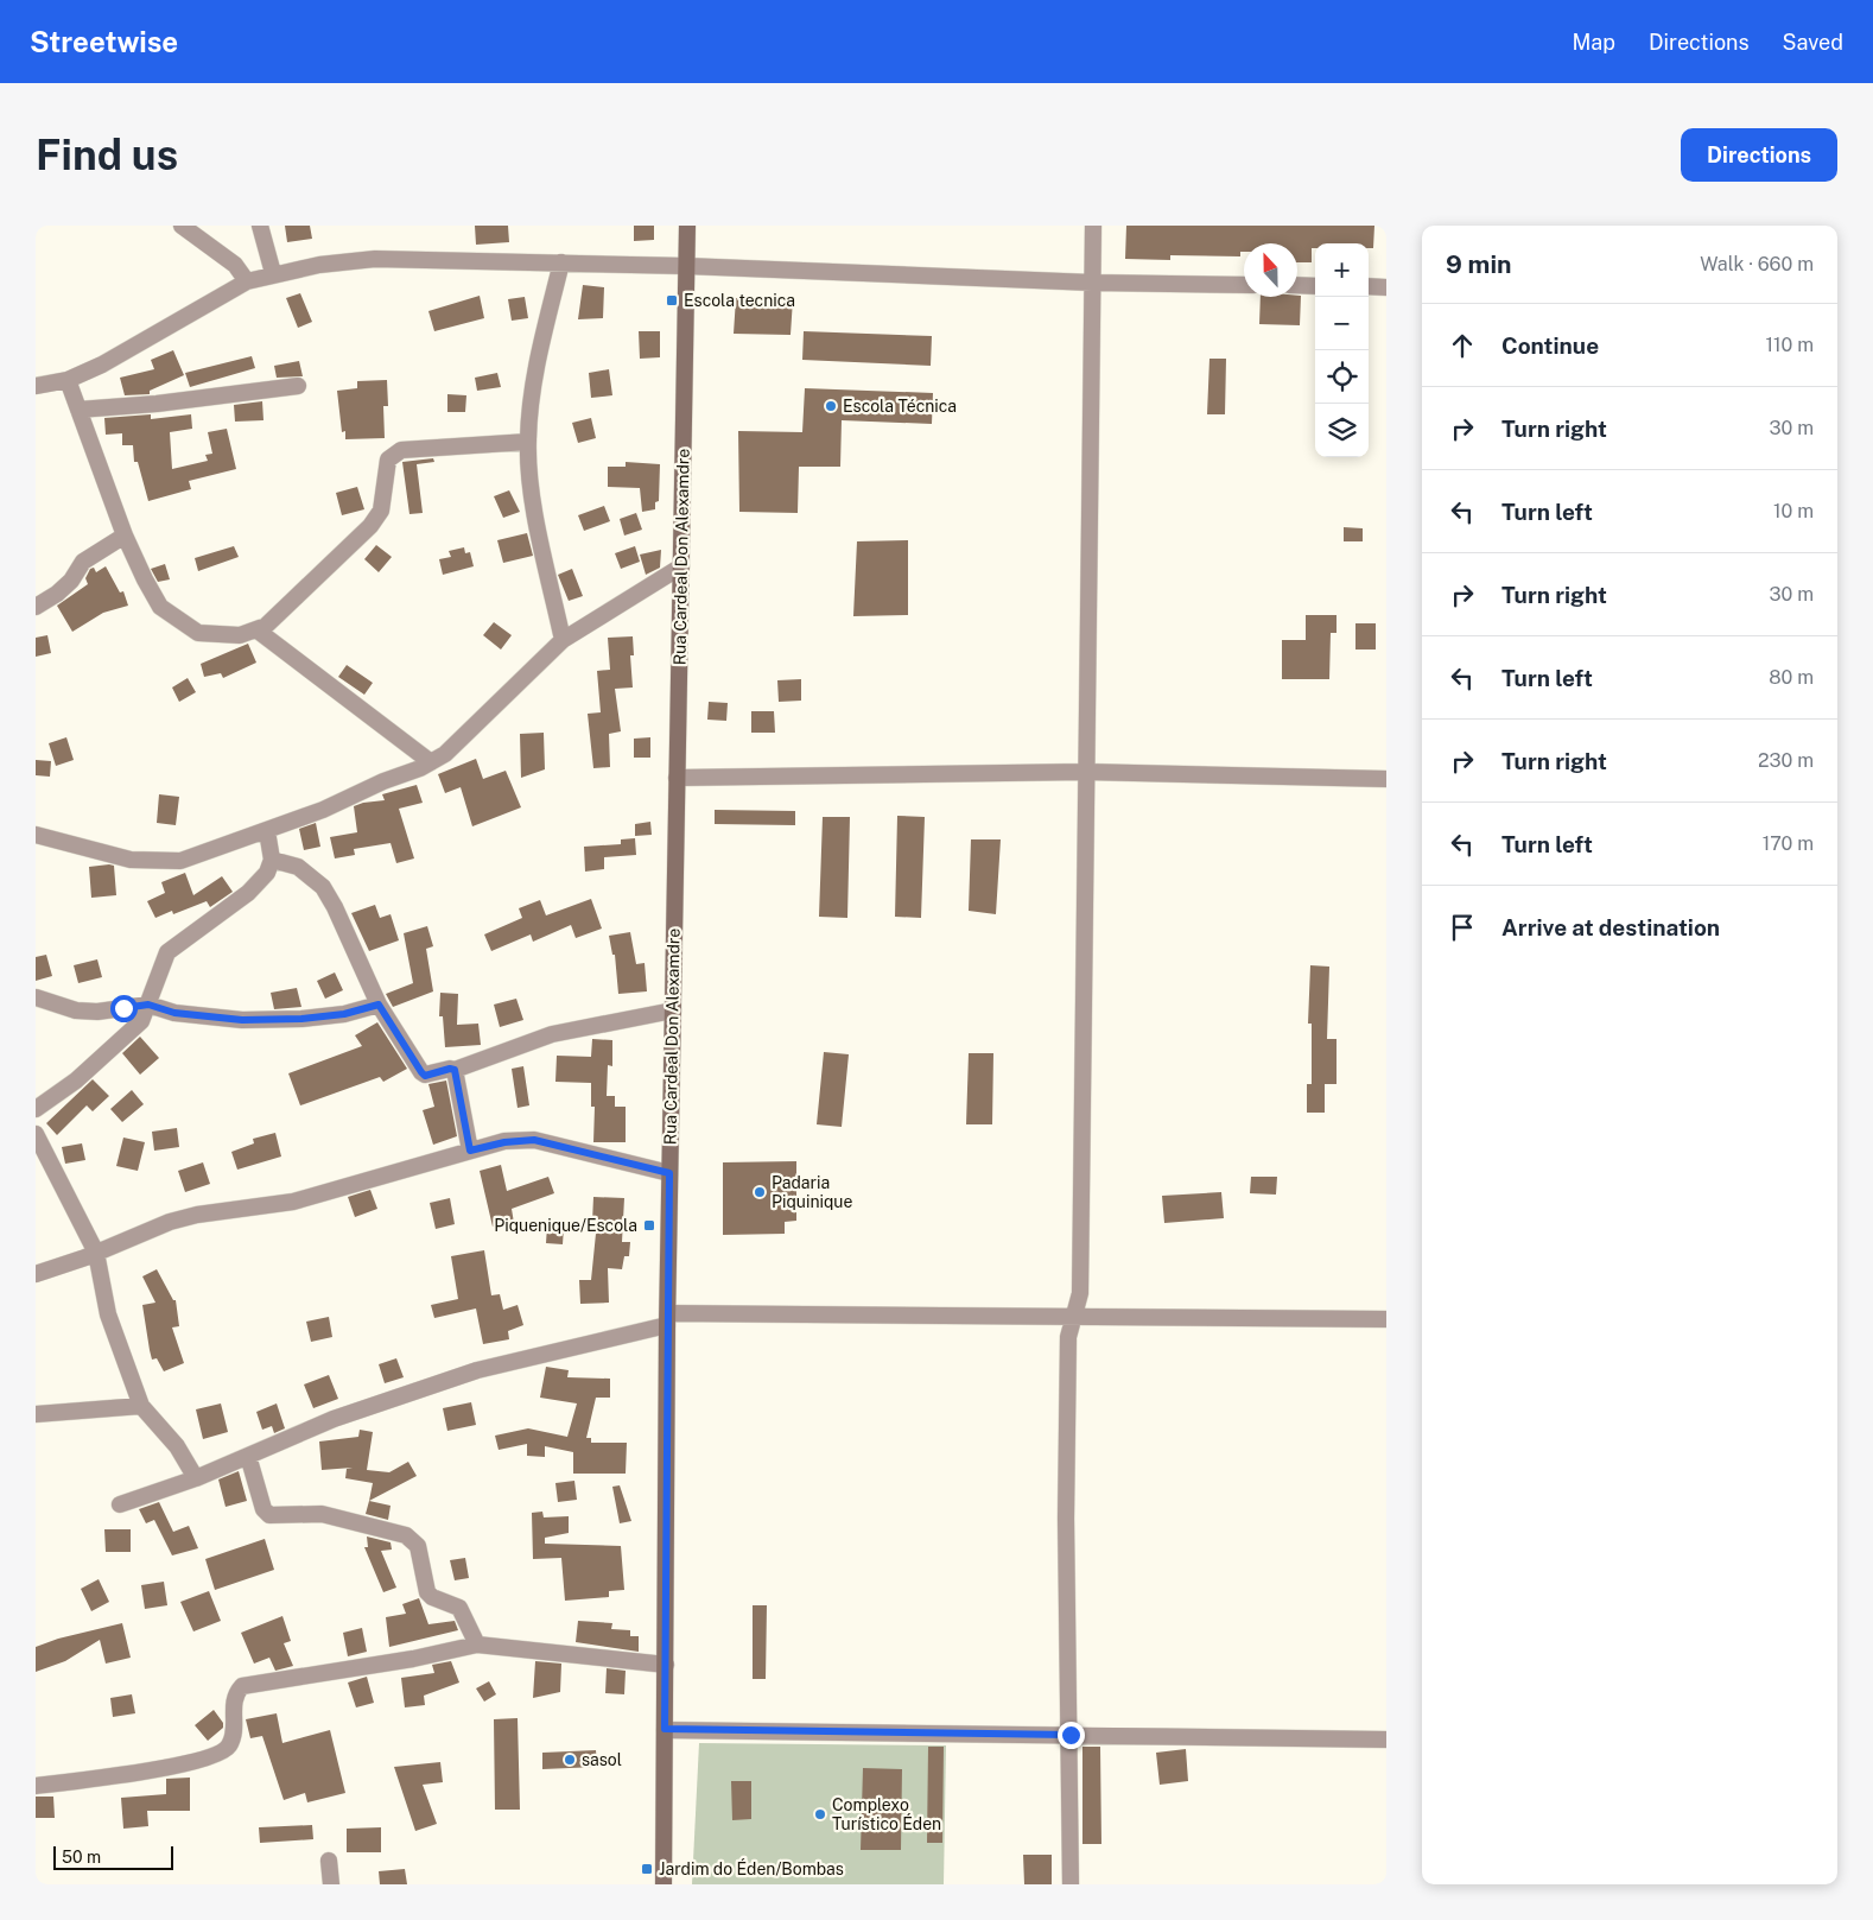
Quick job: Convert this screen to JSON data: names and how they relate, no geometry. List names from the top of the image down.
{
  "streets": {
    "main road": ["Rua Cardeal Don Alexamdre"]
  },
  "places": {
    "transit": ["Escola tecnica", "Piquenique/Escola", "Jardim do Éden/Bombas"],
    "other": [
      "Escola Técnica",
      "Padaria Piquinique",
      "sasol",
      "Complexo Turístico Éden"
    ]
  },
  "scale_bar": "50 m",
  "north": "top",
  "page": {
    "header": "Streetwise",
    "nav": ["Map", "Directions", "Saved"],
    "buttons": "Directions",
    "title": "Find us",
    "heading": ["9 min", "Walk · 660 m"],
    "map_buttons": ["+", "−"],
    "list": [
      ["Continue", "110 m"],
      ["Turn right", "30 m"],
      ["Turn left", "10 m"],
      ["Turn right", "30 m"],
      ["Turn left", "80 m"],
      ["Turn right", "230 m"],
      ["Turn left", "170 m"],
      "Arrive at destination"
    ],
    "scale": "50 m"
  }
}
